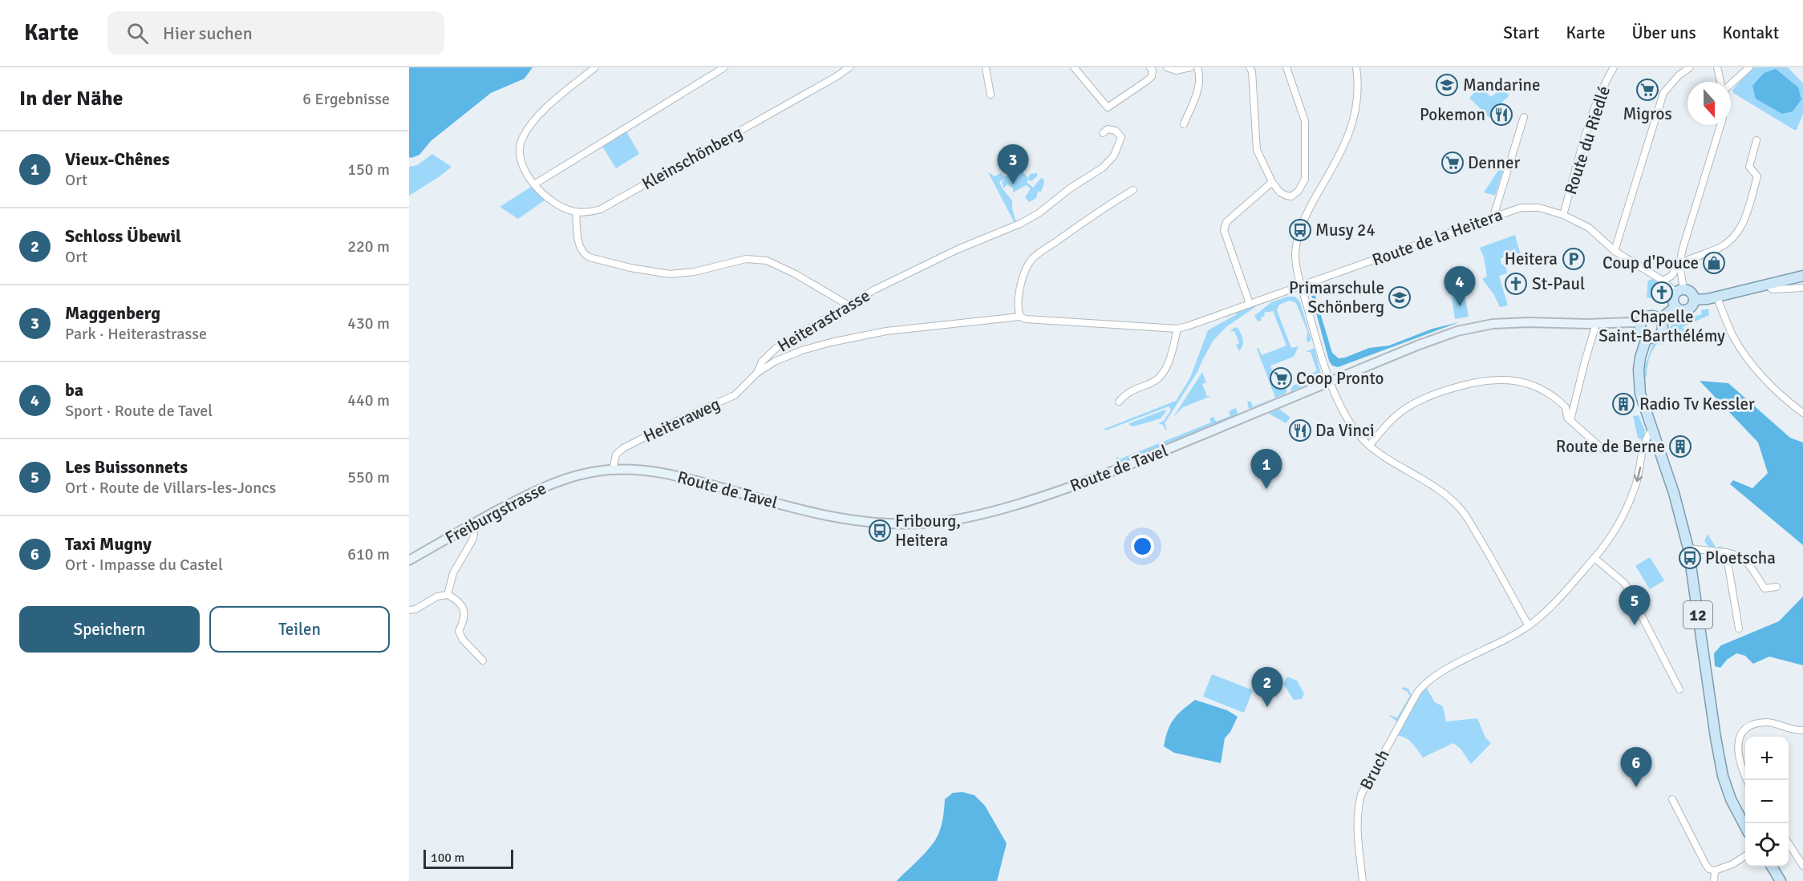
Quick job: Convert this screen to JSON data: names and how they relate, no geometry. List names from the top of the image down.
{
  "streets": {
    "main road": ["Route de Tavel", "Freiburgstrasse", "12"],
    "street": [
      "Route du Riedlé",
      "Kleinschönberg",
      "Route de la Heitera",
      "Heiterastrasse",
      "Heiteraweg",
      "Bruch"
    ]
  },
  "crossings": [
    ["Route du Riedlé", "Route de la Heitera"],
    ["Route de la Heitera", "Heiterastrasse"],
    ["Heiterastrasse", "Heiteraweg"],
    ["Heiteraweg", "Route de Tavel"],
    ["Route de Tavel", "Freiburgstrasse"],
    ["Route de Tavel", "12"],
    ["12", "Bruch"]
  ],
  "places": {
    "school or university": ["Mandarine", "Primarschule Schönberg"],
    "supermarket": ["Migros", "Denner", "Coop Pronto"],
    "restaurant": ["Pokemon", "Da Vinci"],
    "bus stop": ["Musy 24", "Fribourg, Heitera", "Ploetscha"],
    "parking": ["Heitera"],
    "shop": ["Coup d'Pouce"],
    "church": ["St-Paul", "Chapelle Saint-Barthélémy"],
    "building": ["Radio Tv Kessler", "Route de Berne"]
  },
  "scale_bar": "100 m",
  "north": "bottom",
  "page": {
    "header": "Karte",
    "search": "Hier suchen",
    "nav": [
      "Start",
      "Karte",
      "Über uns",
      "Kontakt"
    ],
    "heading": ["In der Nähe", "6 Ergebnisse"],
    "list": [
      {
        "mark": "1",
        "name": "Vieux-Chênes",
        "note": "Ort",
        "value": "150 m"
      },
      {
        "mark": "2",
        "name": "Schloss Übewil",
        "note": "Ort",
        "value": "220 m"
      },
      {
        "mark": "3",
        "name": "Maggenberg",
        "note": "Park · Heiterastrasse",
        "value": "430 m"
      },
      {
        "mark": "4",
        "name": "ba",
        "note": "Sport · Route de Tavel",
        "value": "440 m"
      },
      {
        "mark": "5",
        "name": "Les Buissonnets",
        "note": "Ort · Route de Villars-les-Joncs",
        "value": "550 m"
      },
      {
        "mark": "6",
        "name": "Taxi Mugny",
        "note": "Ort · Impasse du Castel",
        "value": "610 m"
      }
    ],
    "pins": [
      "3",
      "4",
      "1",
      "5",
      "2",
      "6"
    ],
    "buttons": ["Speichern", "Teilen"],
    "map_buttons": ["+", "−"],
    "scale": "100 m"
  }
}
